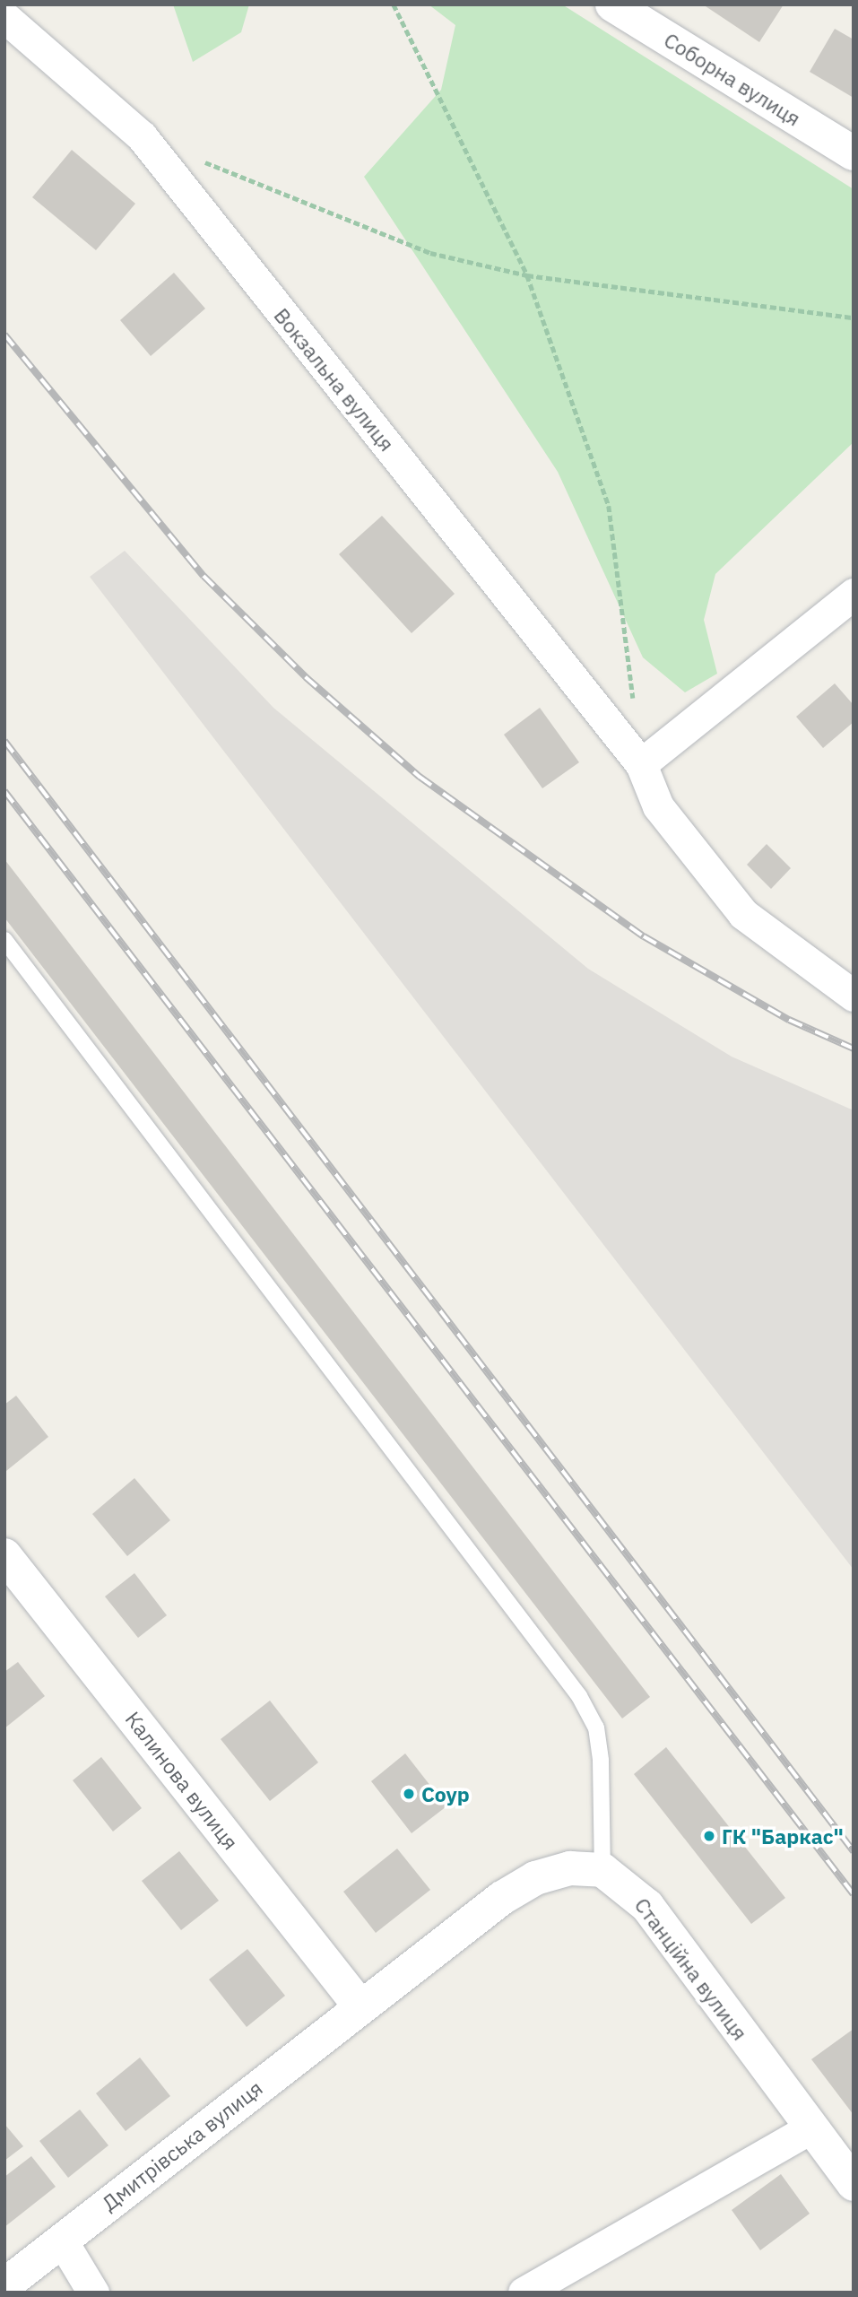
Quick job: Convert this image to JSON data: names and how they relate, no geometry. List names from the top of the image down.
{
  "streets": {
    "street": [
      "Соборна вулиця",
      "Вокзальна вулиця",
      "Калинова вулиця",
      "Станційна вулиця",
      "Дмитрівська вулиця"
    ]
  },
  "crossings": [
    ["Калинова вулиця", "Дмитрівська вулиця"]
  ],
  "places": ["Соур", "ГК \"Баркас\""]
}
